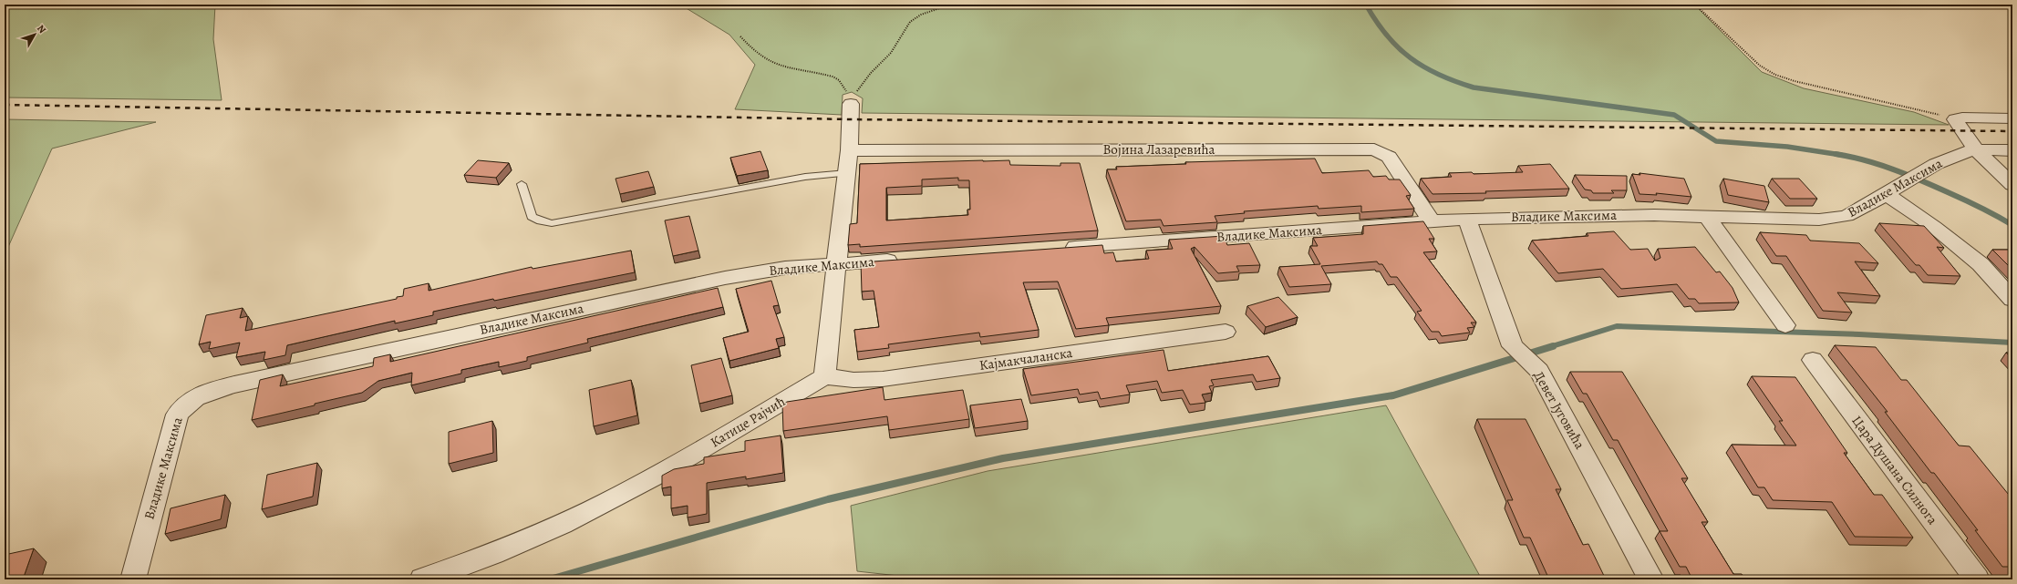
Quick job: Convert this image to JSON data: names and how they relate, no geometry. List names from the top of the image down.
{
  "streets": {
    "street": [
      "Војина Лазаревића",
      "Владике Максима",
      "Кајмакчаланска",
      "Девет Југовића",
      "Катице Рајчић",
      "Цара Душана Силнога"
    ]
  },
  "crossings": [
    ["Војина Лазаревића", "Владике Максима"],
    ["Владике Максима", "Девет Југовића"],
    ["Кајмакчаланска", "Катице Рајчић"]
  ],
  "north": "top right"
}
